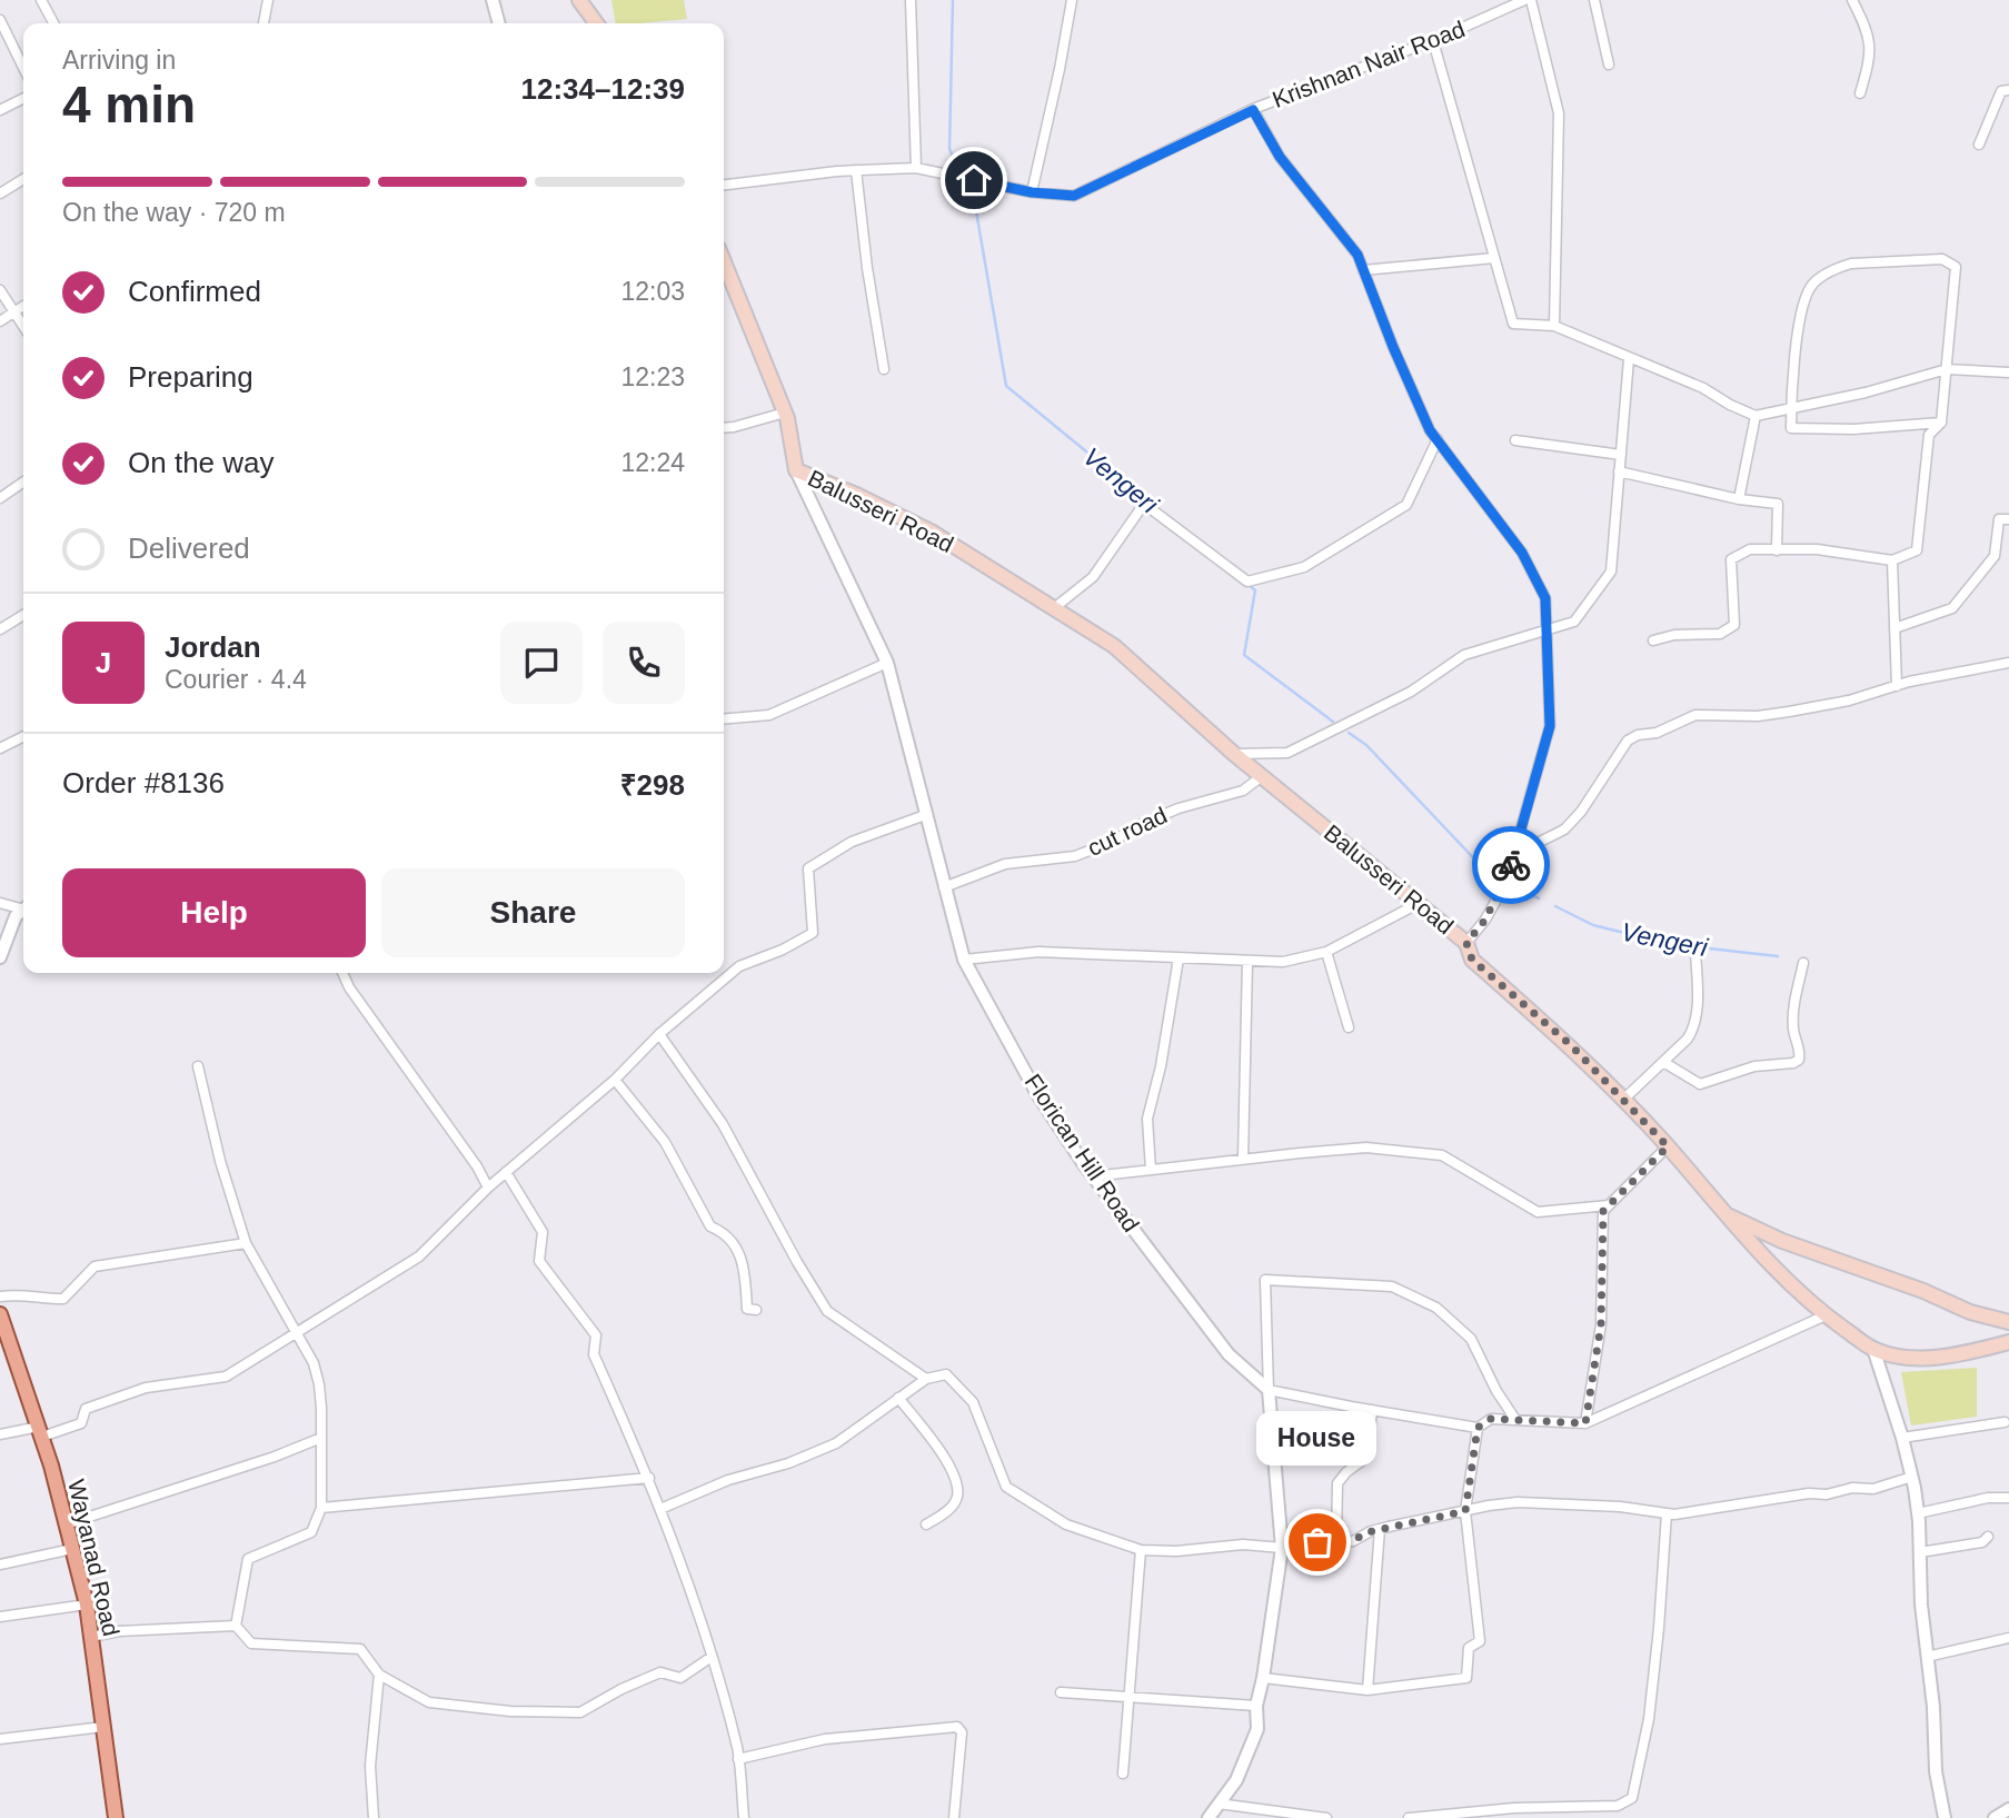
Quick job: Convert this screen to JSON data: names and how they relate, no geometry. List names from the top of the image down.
{
  "streets": {
    "main road": ["Balusseri Road", "Wayanad Road"],
    "street": ["Krishnan Nair Road", "cut road", "Florican Hill Road"]
  },
  "crossings": [
    ["Balusseri Road", "cut road"],
    ["Balusseri Road", "Florican Hill Road"],
    ["cut road", "Florican Hill Road"]
  ],
  "water": ["Vengeri"],
  "places": ["House"],
  "page": {
    "heading": ["4 min", "Arriving in", "12:34–12:39"],
    "panel": [
      "Jordan",
      "Courier · 4.4",
      "Order #8136",
      "₹298"
    ],
    "bar": "On the way · 720 m",
    "list": [
      ["Confirmed", "12:03"],
      ["Preparing", "12:23"],
      ["On the way", "12:24"],
      "Delivered"
    ],
    "round": "J",
    "buttons": ["Help", "Share"],
    "bubble": "House"
  }
}
